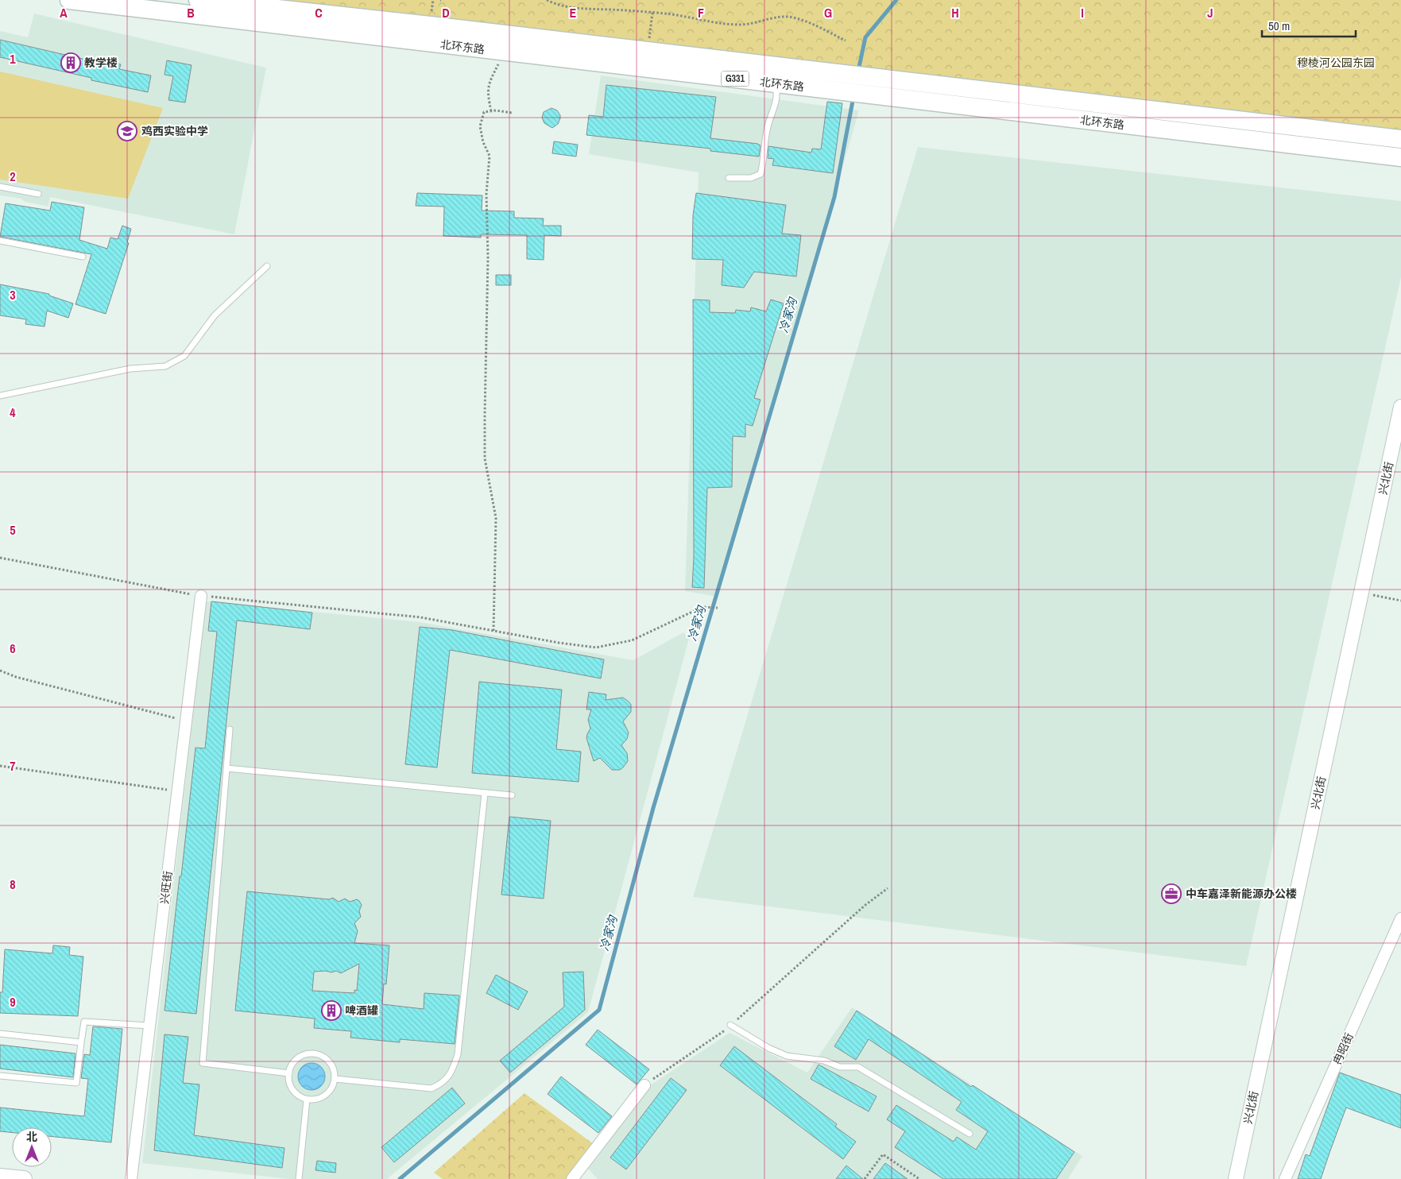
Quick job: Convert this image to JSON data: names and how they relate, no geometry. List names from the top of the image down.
{
  "streets": {
    "highway": ["北环东路", "G331"],
    "street": ["兴北街", "兴旺街", "冉昭街"]
  },
  "water": ["冷家沟"],
  "parks": ["穆棱河公园东园"],
  "places": {
    "building": ["教学楼", "啤酒罐"],
    "school or university": ["鸡西实验中学"],
    "office": ["中车嘉泽新能源办公楼"]
  },
  "scale_bar": "50 m",
  "north": "top",
  "grid": {
    "columns": [
      "A",
      "B",
      "C",
      "D",
      "E",
      "F",
      "G",
      "H",
      "I",
      "J"
    ],
    "rows": [
      "1",
      "2",
      "3",
      "4",
      "5",
      "6",
      "7",
      "8",
      "9"
    ]
  }
}
